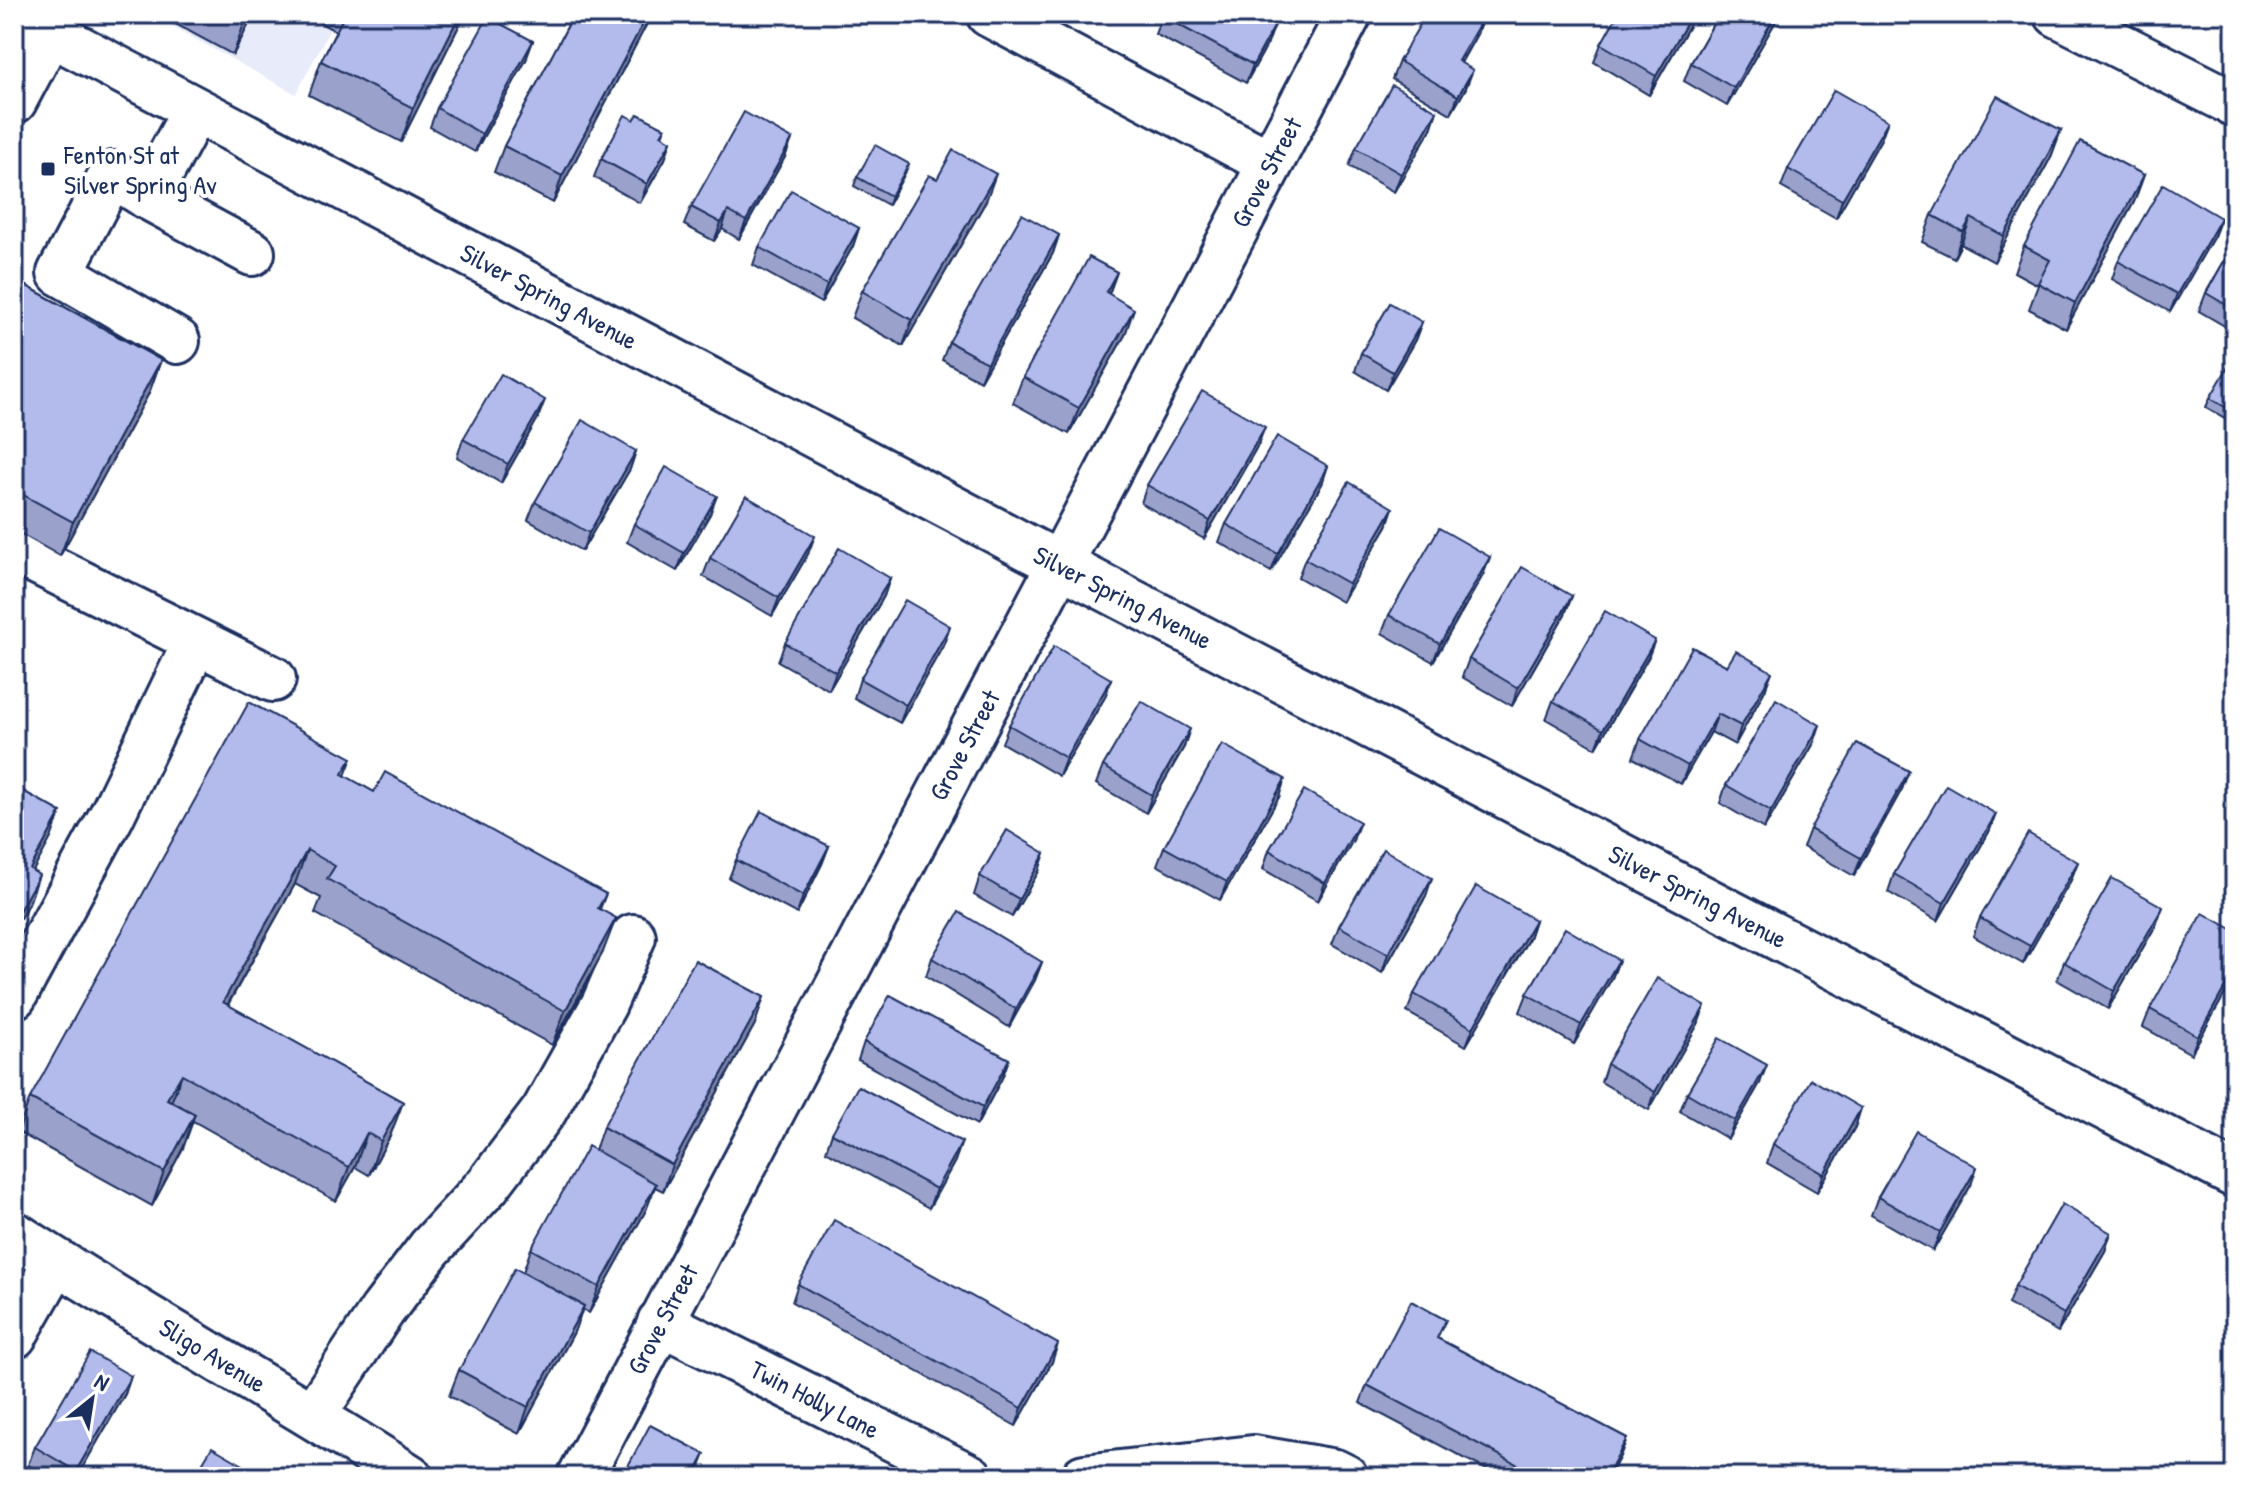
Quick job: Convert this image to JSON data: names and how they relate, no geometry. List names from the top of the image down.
{
  "streets": {
    "street": [
      "Grove Street",
      "Silver Spring Avenue",
      "Sligo Avenue",
      "Twin Holly Lane"
    ]
  },
  "crossings": [
    ["Grove Street", "Silver Spring Avenue"],
    ["Grove Street", "Twin Holly Lane"]
  ],
  "places": {
    "transit": ["Fenton St at Silver Spring Av"]
  },
  "north": "top right"
}
